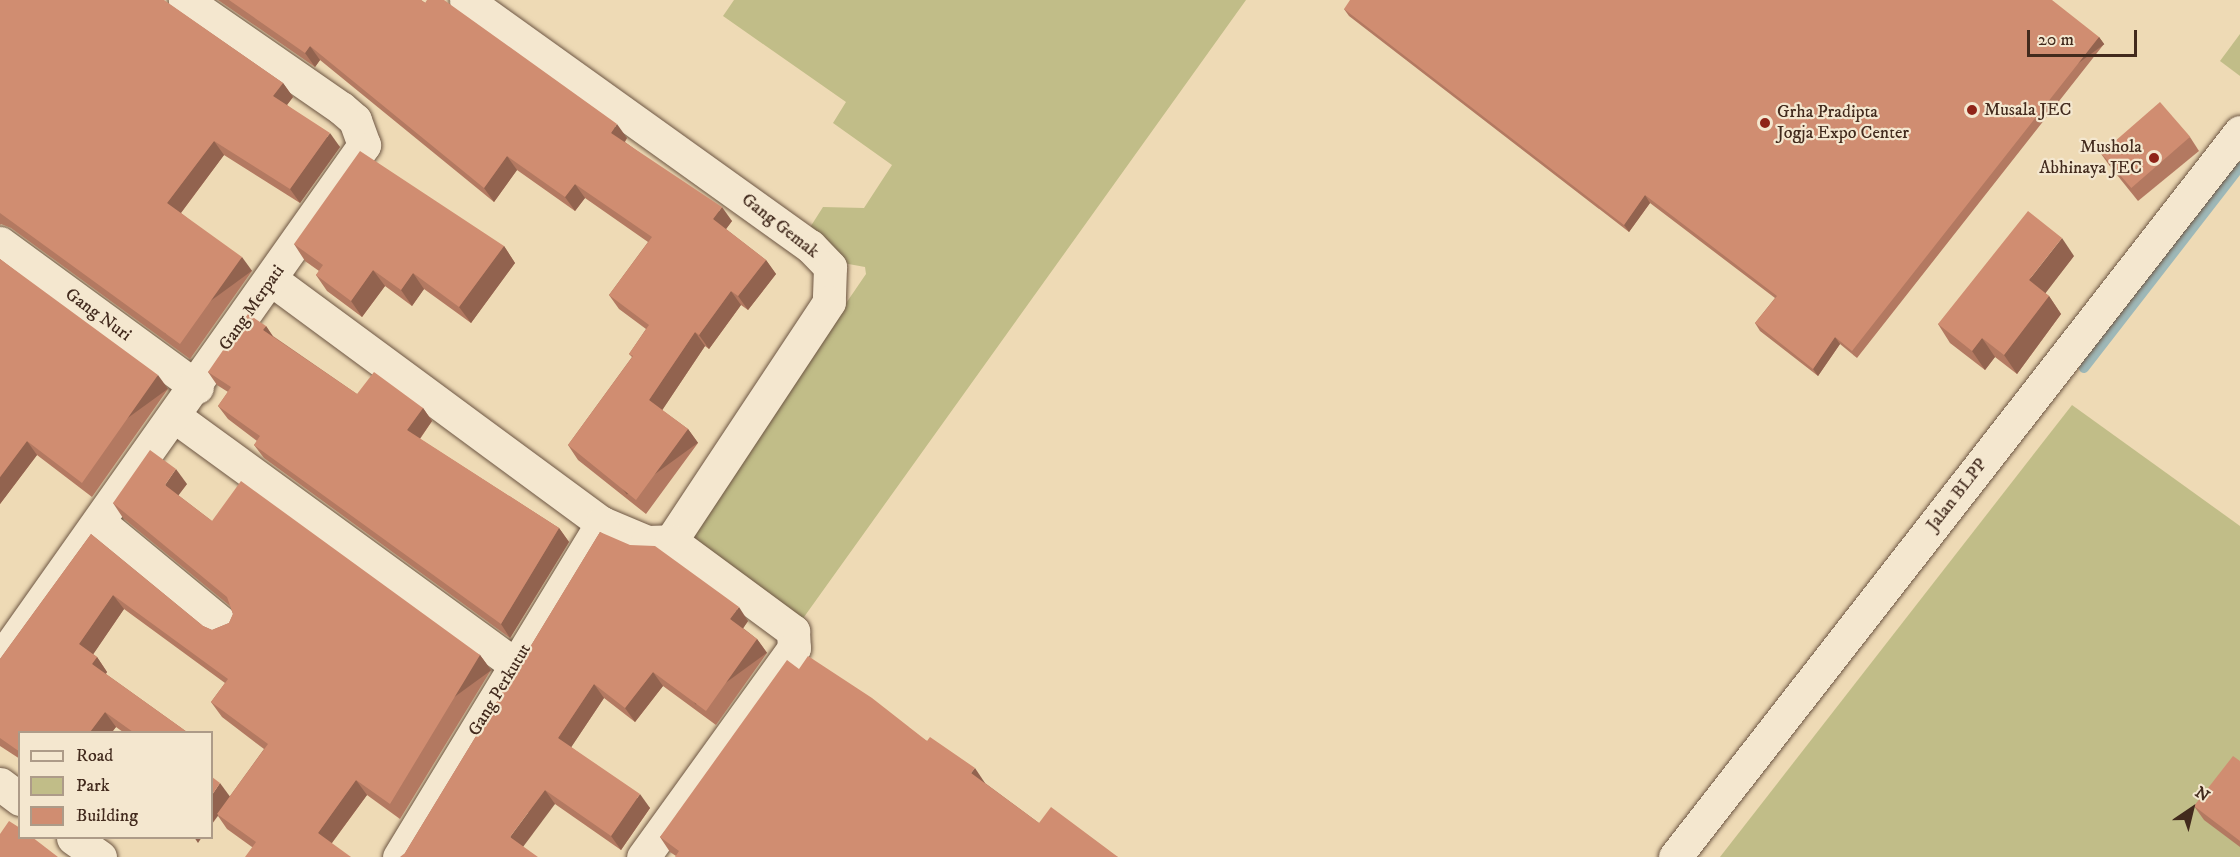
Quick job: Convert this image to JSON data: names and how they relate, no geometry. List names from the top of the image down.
{
  "streets": {
    "street": [
      "Gang Gemak",
      "Gang Merpati",
      "Gang Nuri",
      "Jalan BLPP",
      "Gang Perkutut"
    ]
  },
  "crossings": [
    ["Gang Merpati", "Gang Nuri"]
  ],
  "places": ["Musala JEC", "Grha Pradipta Jogja Expo Center", "Mushola Abhinaya JEC"],
  "legend": ["Road", "Park", "Building"],
  "scale_bar": "20 m",
  "north": "top right"
}
